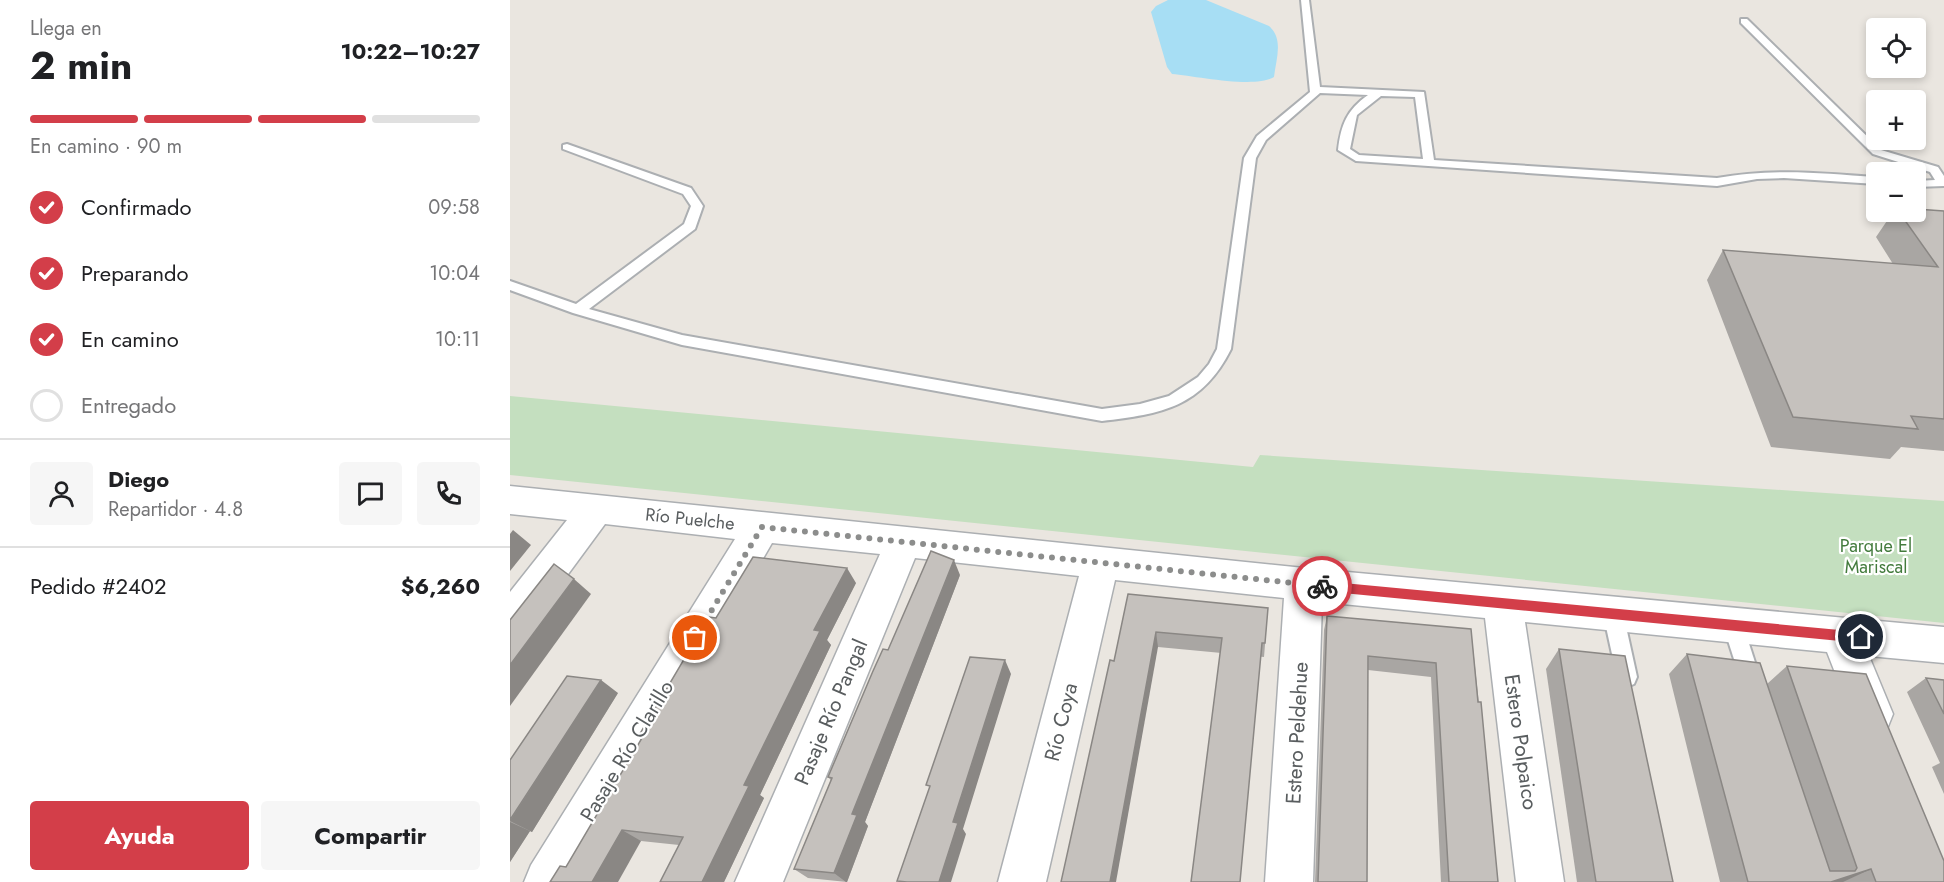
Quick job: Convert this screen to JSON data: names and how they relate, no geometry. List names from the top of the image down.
{
  "streets": {
    "street": [
      "Río Puelche",
      "Pasaje Río Pangal",
      "Río Coya",
      "Estero Peldehue",
      "Estero Polpaico",
      "Pasaje Río Clarillo"
    ]
  },
  "crossings": [
    ["Río Puelche", "Pasaje Río Pangal"],
    ["Río Puelche", "Río Coya"],
    ["Río Puelche", "Estero Peldehue"],
    ["Río Puelche", "Estero Polpaico"],
    ["Río Puelche", "Pasaje Río Clarillo"]
  ],
  "parks": ["Parque El Mariscal"],
  "page": {
    "heading": ["2 min", "Llega en", "10:22–10:27"],
    "panel": [
      "Diego",
      "Repartidor · 4.8",
      "Pedido #2402",
      "$6,260"
    ],
    "map_buttons": ["+", "−"],
    "bar": "En camino · 90 m",
    "list": [
      ["Confirmado", "09:58"],
      ["Preparando", "10:04"],
      ["En camino", "10:11"],
      "Entregado"
    ],
    "buttons": ["Ayuda", "Compartir"]
  }
}
